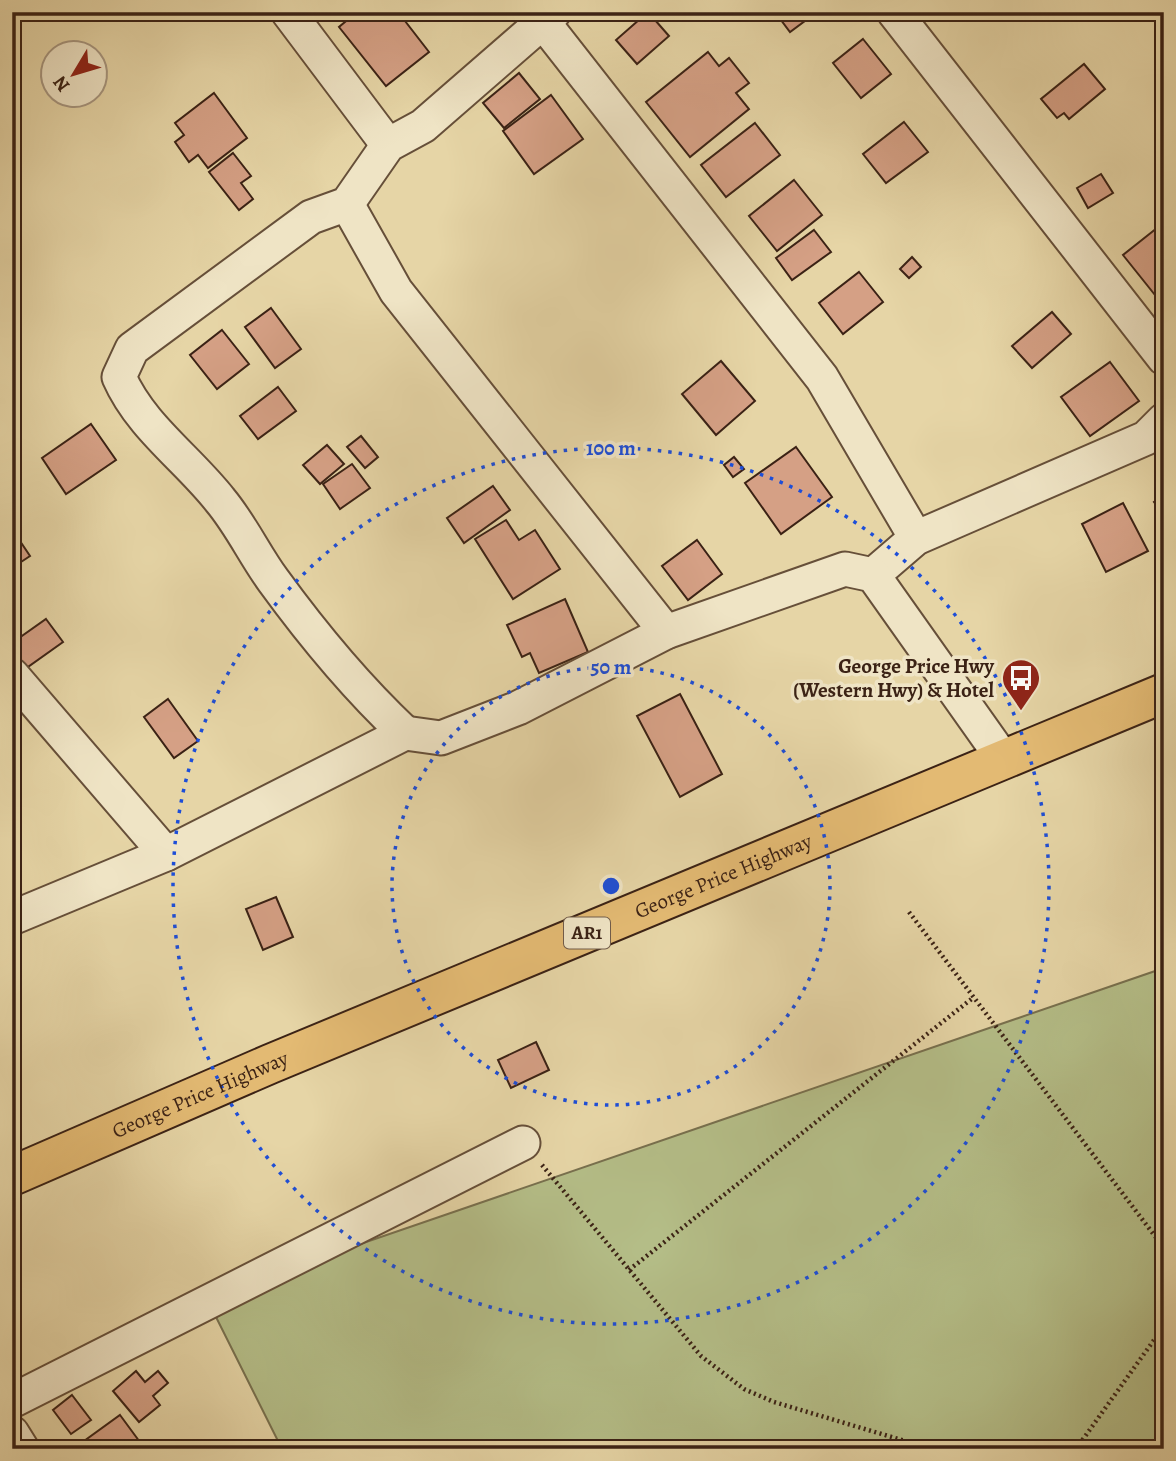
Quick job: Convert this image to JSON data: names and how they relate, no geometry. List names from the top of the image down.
{
  "streets": {
    "highway": ["George Price Highway", "AR1"]
  },
  "places": {
    "bus stop": ["George Price Hwy (Western Hwy) & Hotel"]
  },
  "north": "bottom left",
  "rings": ["100 m", "50 m"]
}
